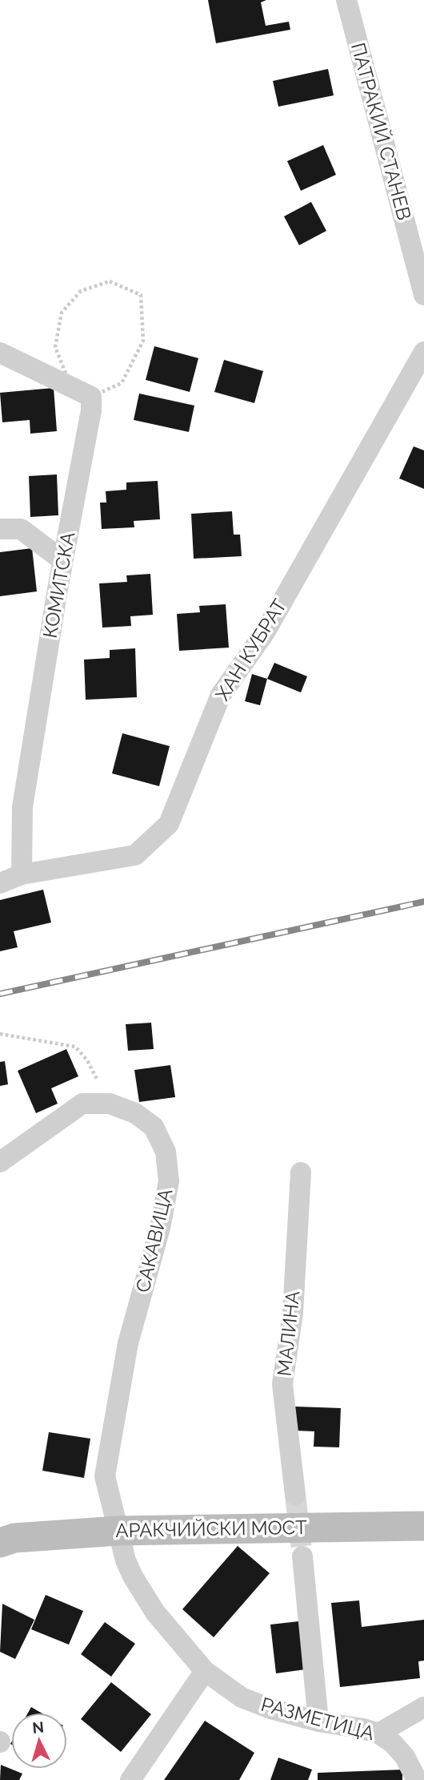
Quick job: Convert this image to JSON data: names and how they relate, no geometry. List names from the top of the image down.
{
  "streets": {
    "main road": ["АРАКЧИЙСКИ МОСТ"],
    "street": [
      "ПАТРАКИЙ СТАНЕВ",
      "КОМИТСКА",
      "ХАН КУБРАТ",
      "САКАВИЦА",
      "МАЛИНА",
      "РАЗМЕТИЦА"
    ]
  },
  "crossings": [
    ["КОМИТСКА", "ХАН КУБРАТ"],
    ["САКАВИЦА", "АРАКЧИЙСКИ МОСТ"],
    ["САКАВИЦА", "РАЗМЕТИЦА"],
    ["АРАКЧИЙСКИ МОСТ", "РАЗМЕТИЦА"]
  ],
  "north": "top"
}
